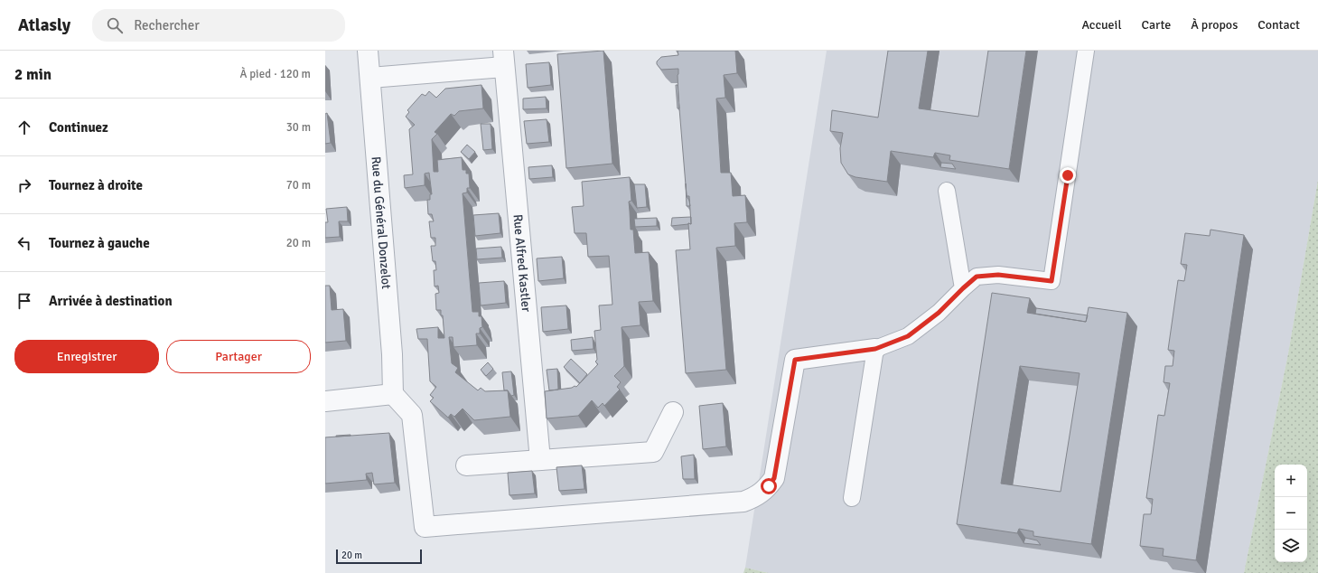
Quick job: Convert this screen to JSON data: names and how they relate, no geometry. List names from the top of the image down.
{
  "streets": {
    "street": ["Rue du Général Donzelot", "Rue Alfred Kastler"]
  },
  "crossings": [
    ["Rue du Général Donzelot", "Rue Alfred Kastler"]
  ],
  "scale_bar": "20 m",
  "page": {
    "header": "Atlasly",
    "search": "Rechercher",
    "nav": [
      "Accueil",
      "Carte",
      "À propos",
      "Contact"
    ],
    "heading": ["2 min", "À pied · 120 m"],
    "list": [
      ["Continuez", "30 m"],
      ["Tournez à droite", "70 m"],
      ["Tournez à gauche", "20 m"],
      "Arrivée à destination"
    ],
    "buttons": ["Enregistrer", "Partager"],
    "map_buttons": ["+", "−"],
    "scale": "20 m"
  }
}
